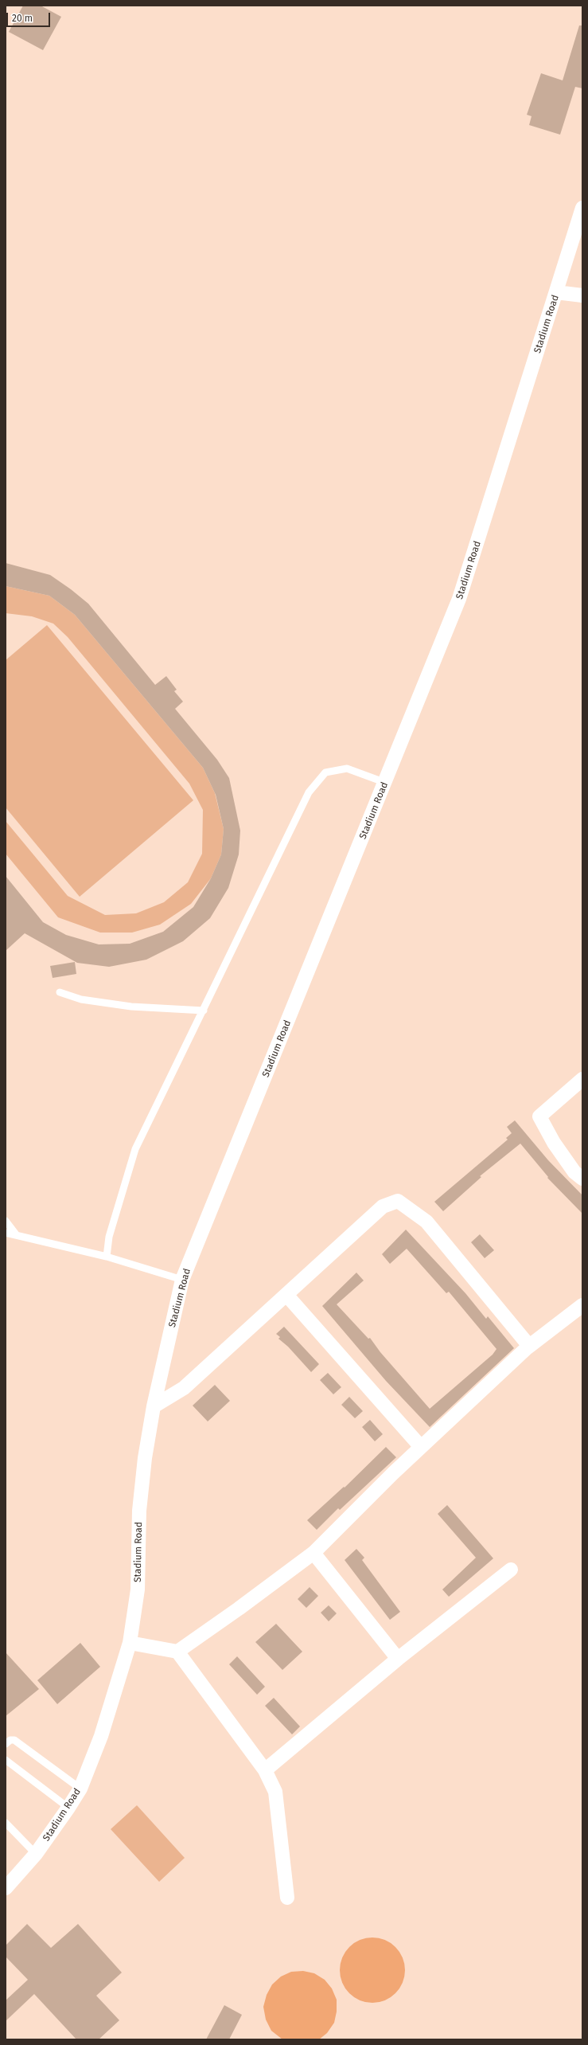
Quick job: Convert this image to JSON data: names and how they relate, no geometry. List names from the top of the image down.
{
  "streets": {
    "street": ["Stadium Road"]
  },
  "scale_bar": "20 m"
}
